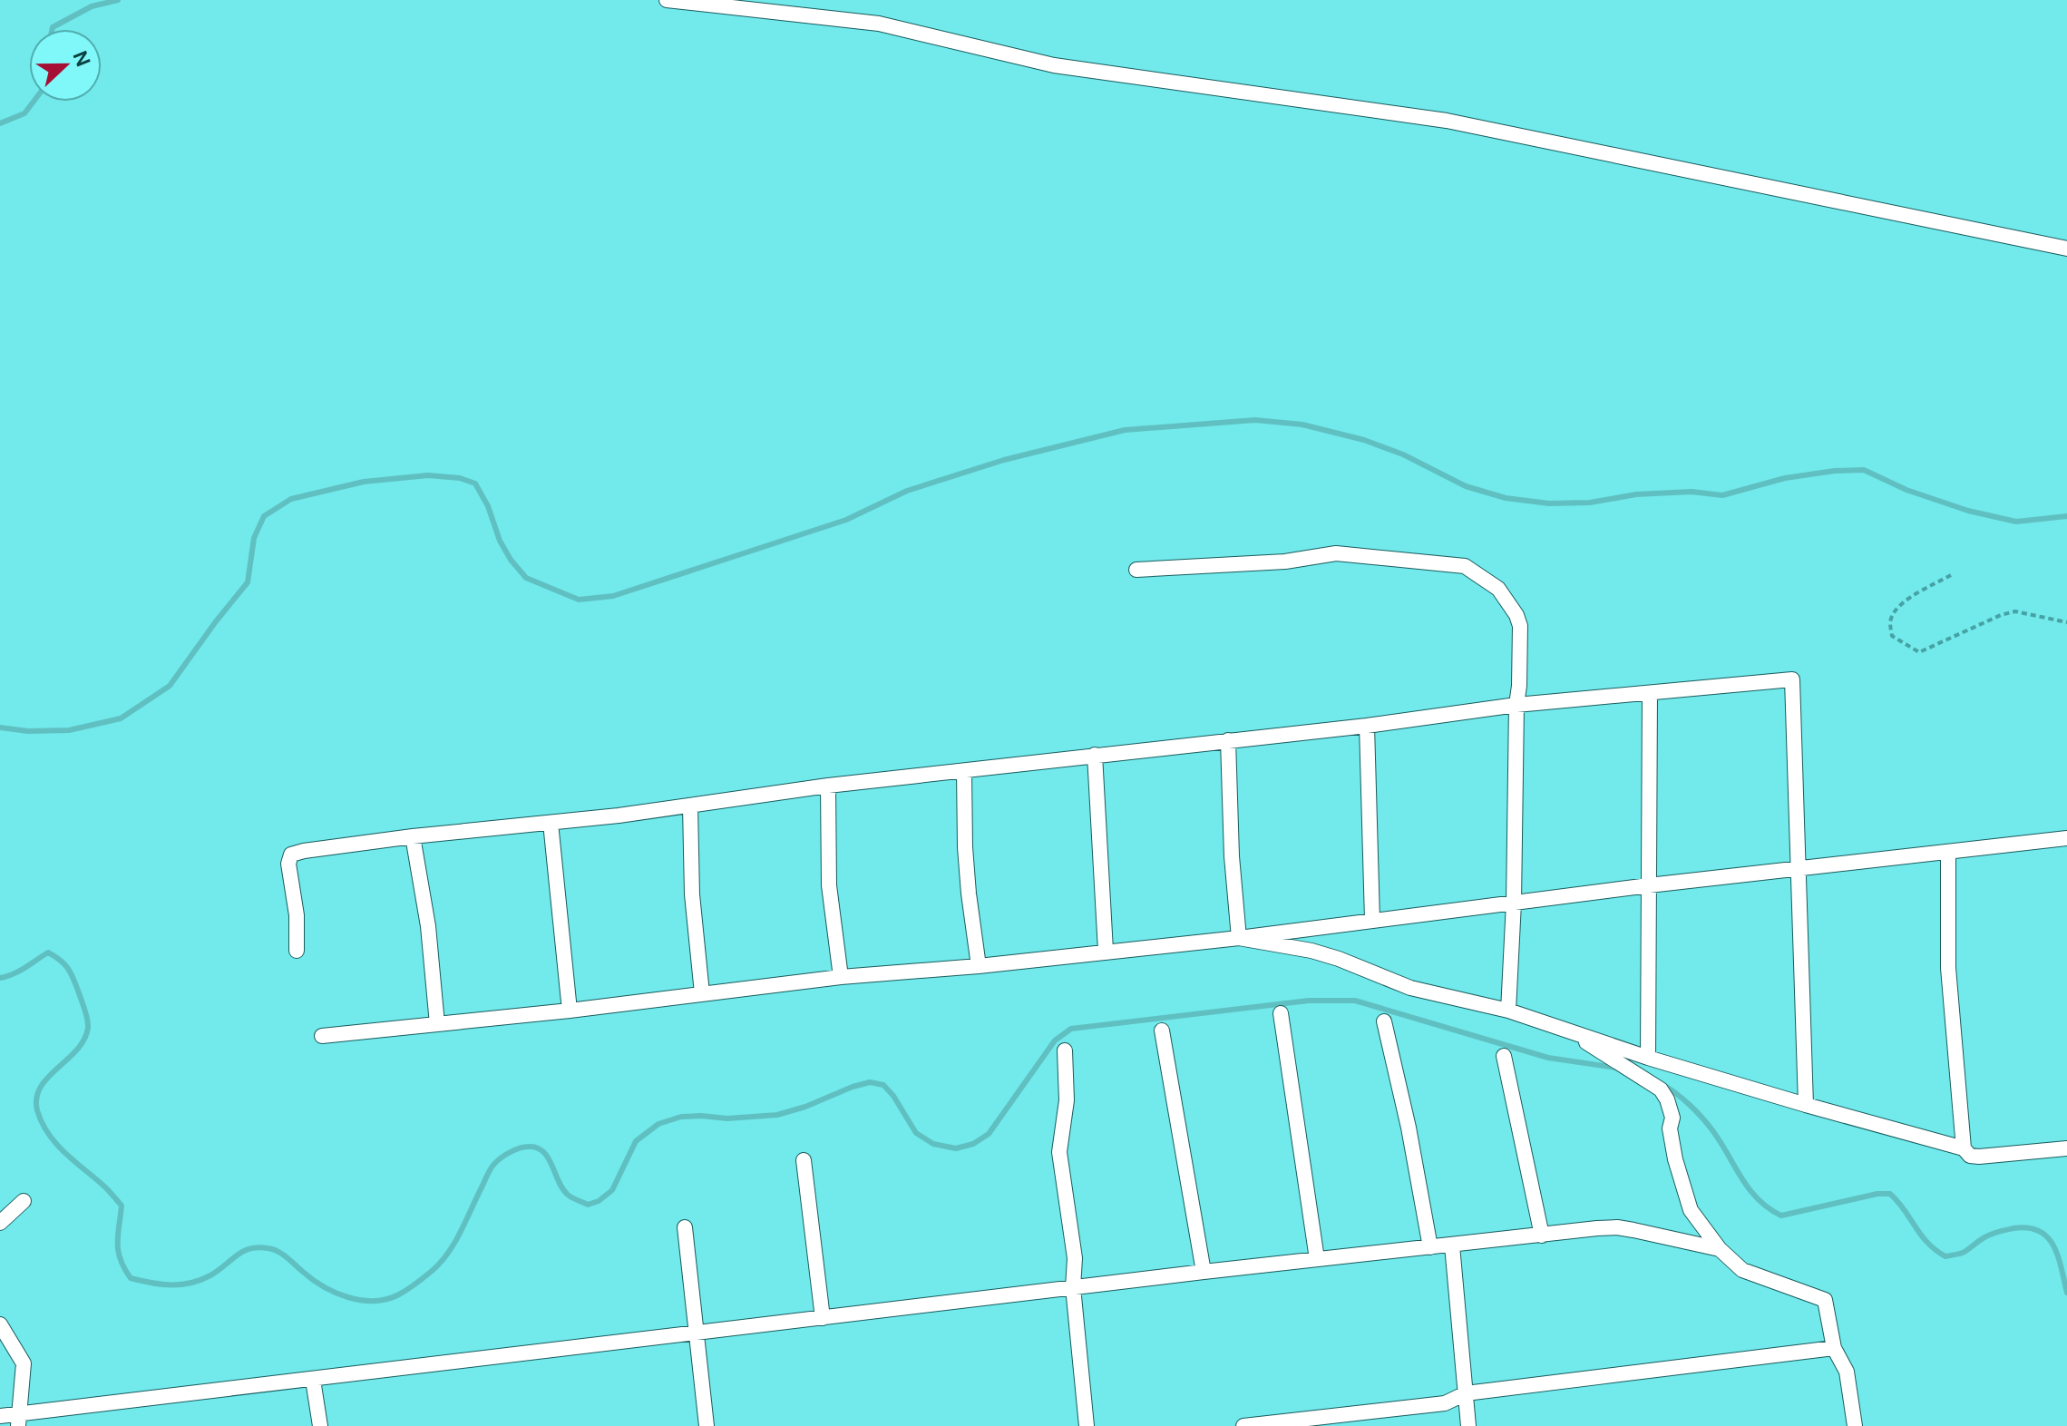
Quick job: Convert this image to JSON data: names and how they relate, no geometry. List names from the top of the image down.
{
  "north": "right"
}
